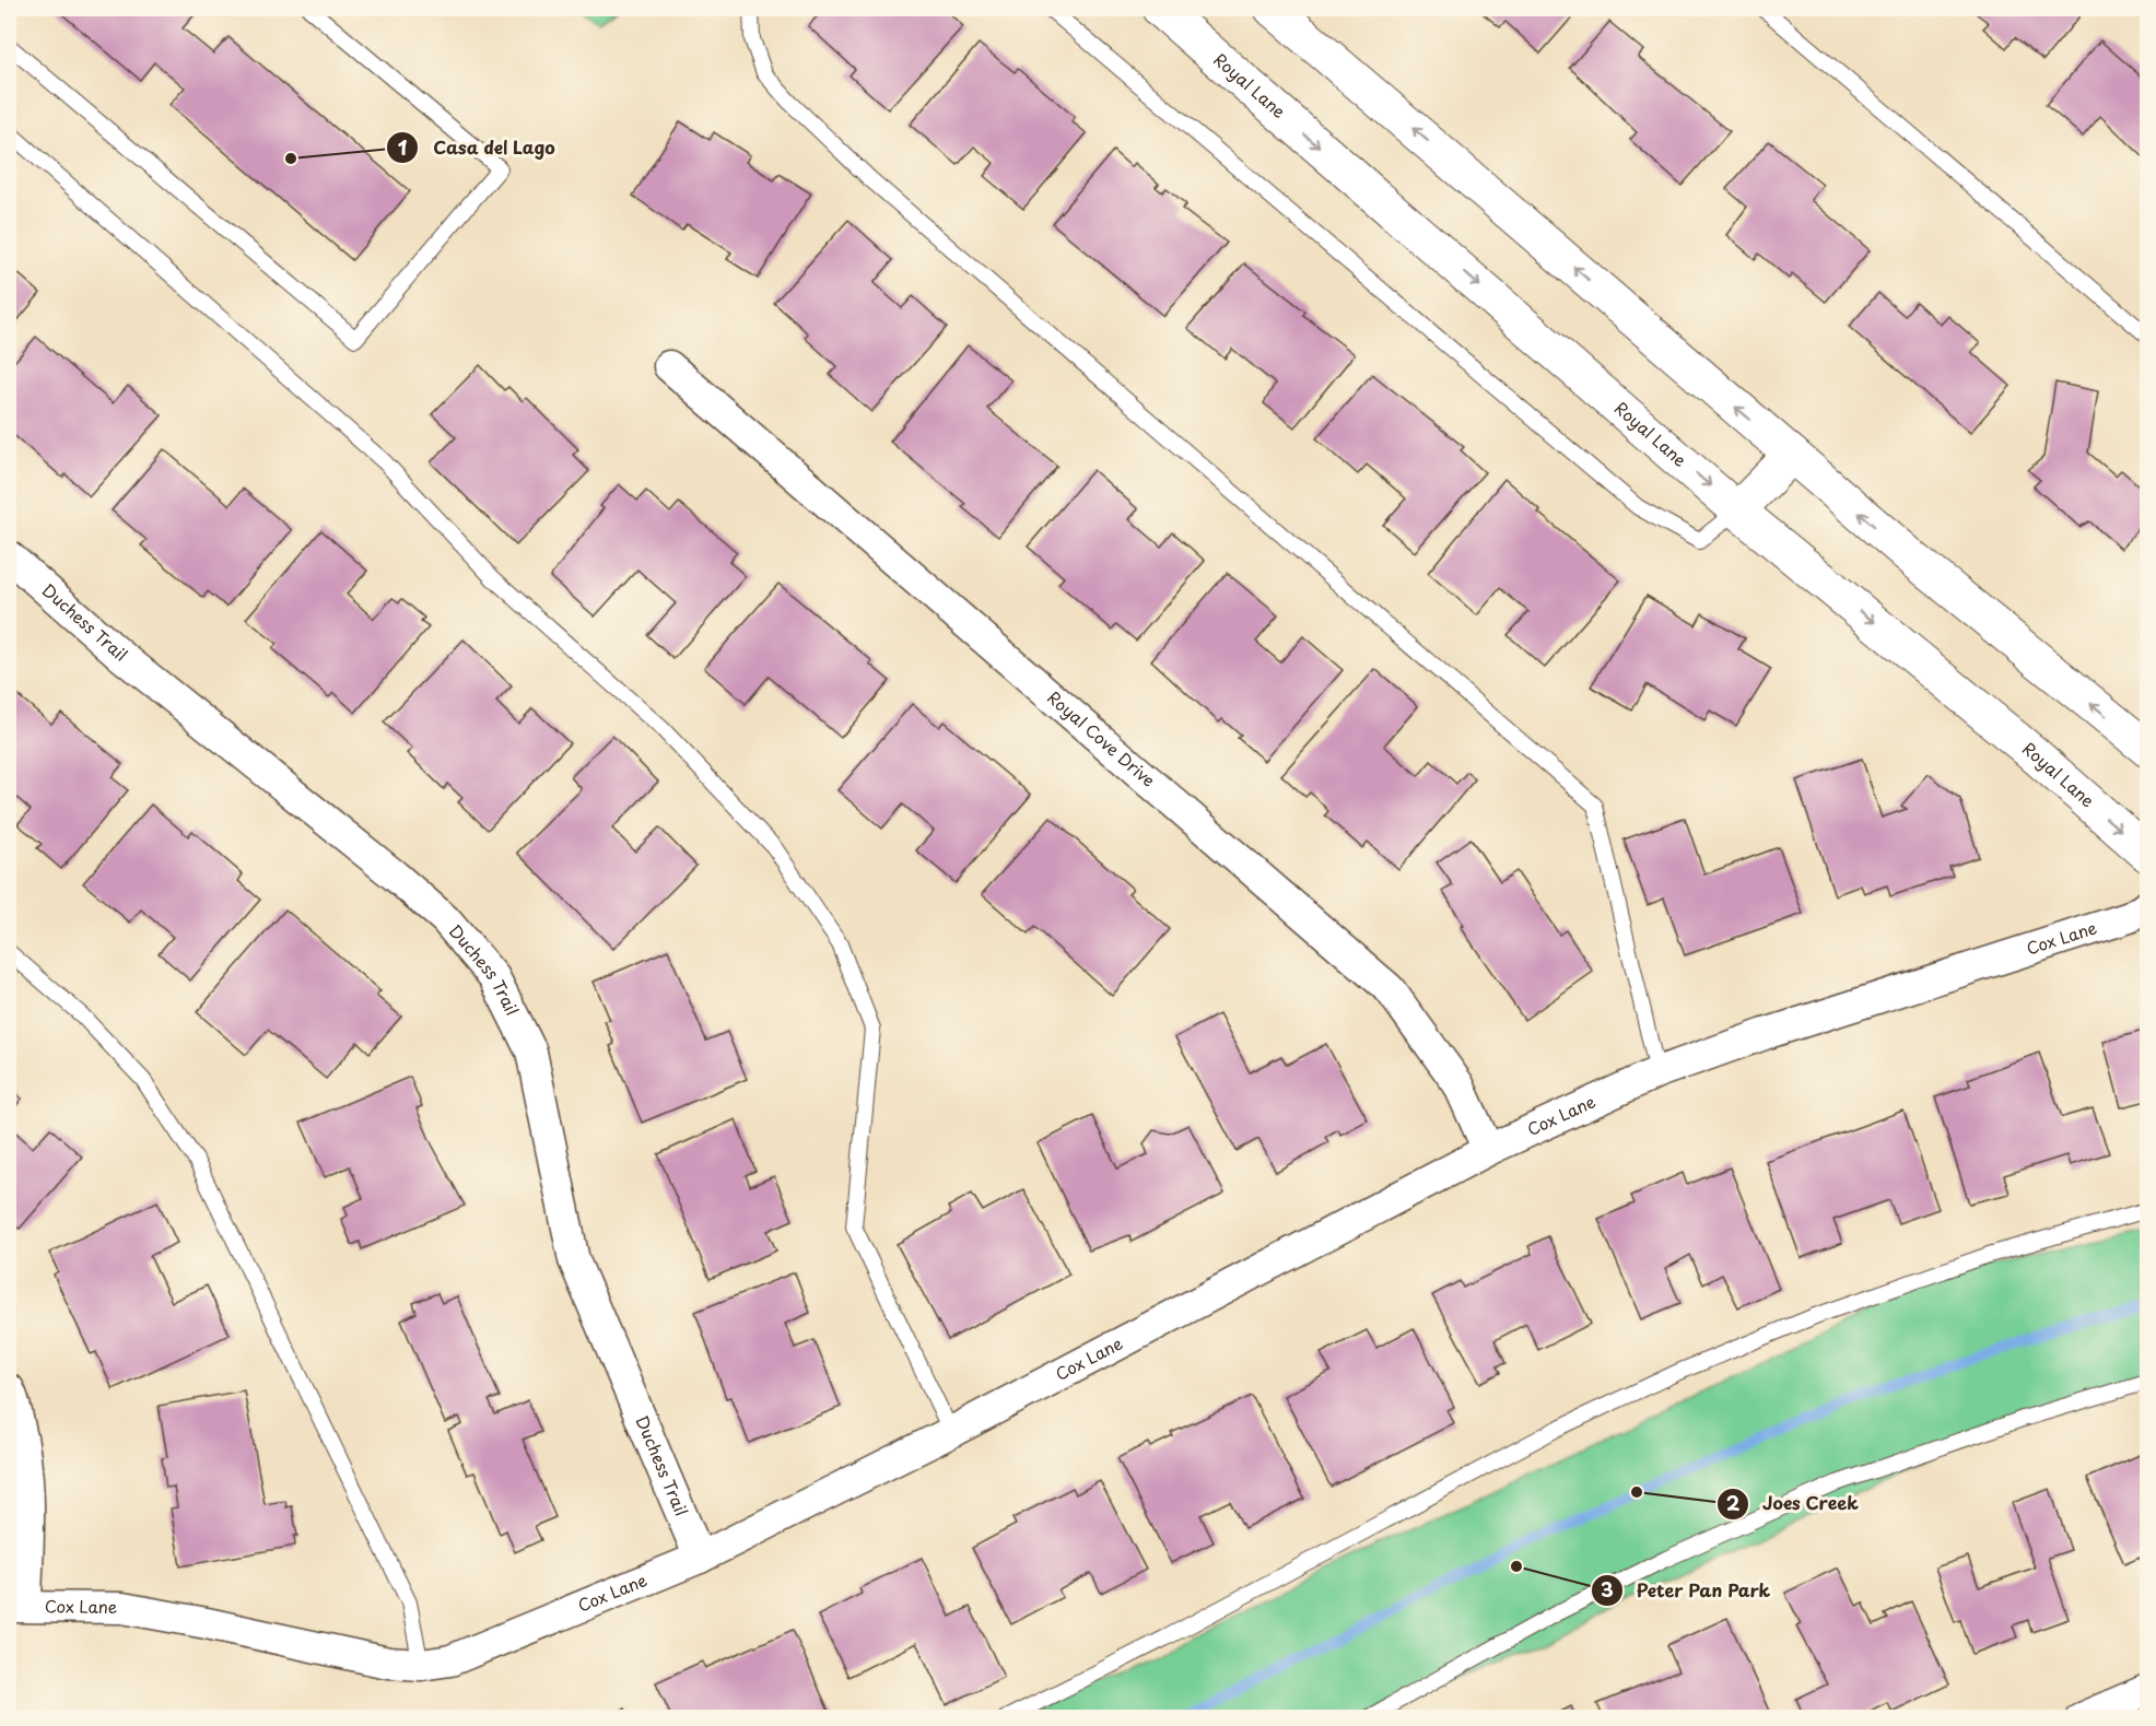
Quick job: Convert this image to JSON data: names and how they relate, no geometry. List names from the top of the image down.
{
  "streets": {
    "main road": ["Royal Lane"],
    "street": ["Duchess Trail", "Royal Cove Drive", "Cox Lane"]
  },
  "crossings": [
    ["Duchess Trail", "Cox Lane"],
    ["Royal Cove Drive", "Cox Lane"]
  ],
  "places": ["Casa del Lago", "Joes Creek", "Peter Pan Park"]
}
